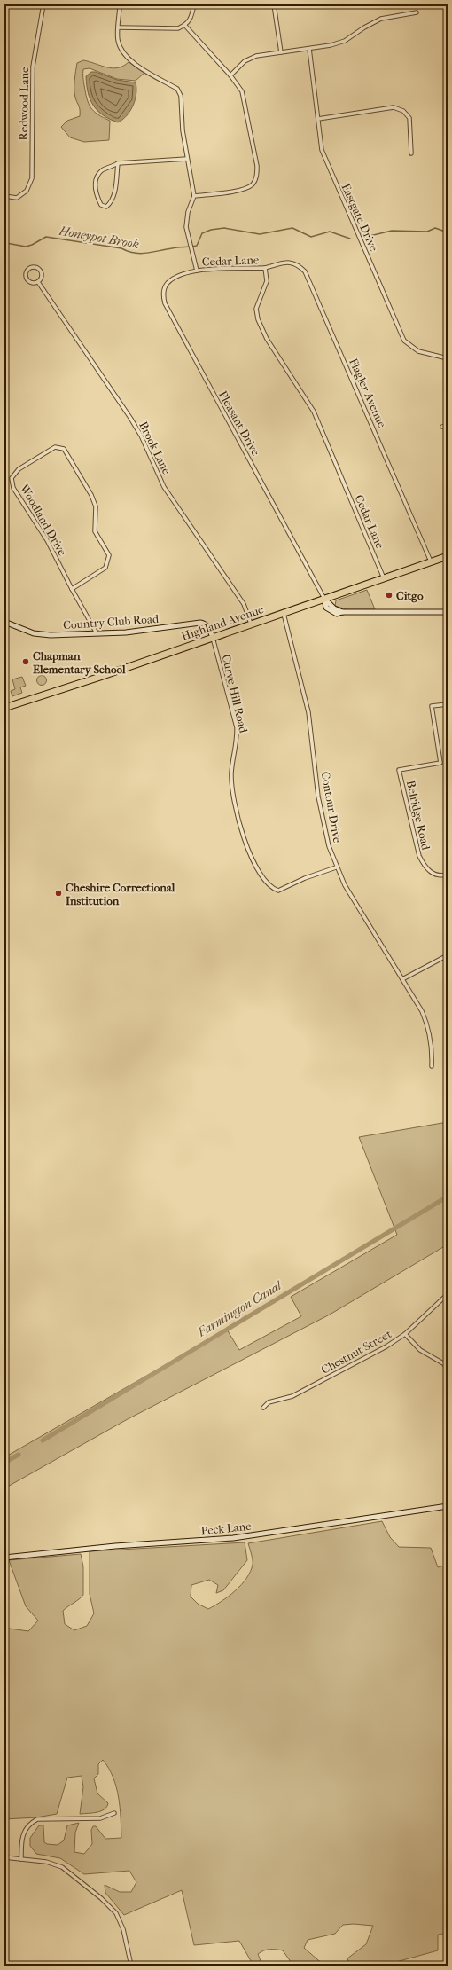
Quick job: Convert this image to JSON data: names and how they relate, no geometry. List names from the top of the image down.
{
  "streets": {
    "highway": ["Highland Avenue"],
    "street": [
      "Redwood Lane",
      "Eastgate Drive",
      "Cedar Lane",
      "Flagler Avenue",
      "Pleasant Drive",
      "Brook Lane",
      "Woodland Drive",
      "Country Club Road",
      "Curve Hill Road",
      "Contour Drive",
      "Belridge Road",
      "Chestnut Street",
      "Peck Lane"
    ]
  },
  "crossings": [
    ["Cedar Lane", "Flagler Avenue"],
    ["Cedar Lane", "Pleasant Drive"],
    ["Cedar Lane", "Highland Avenue"],
    ["Flagler Avenue", "Highland Avenue"],
    ["Pleasant Drive", "Highland Avenue"],
    ["Brook Lane", "Highland Avenue"],
    ["Woodland Drive", "Country Club Road"],
    ["Country Club Road", "Highland Avenue"],
    ["Country Club Road", "Curve Hill Road"],
    ["Highland Avenue", "Curve Hill Road"],
    ["Highland Avenue", "Contour Drive"],
    ["Curve Hill Road", "Contour Drive"]
  ],
  "water": ["Honeypot Brook", "Farmington Canal"],
  "places": ["Citgo", "Chapman Elementary School", "Cheshire Correctional Institution"]
}
